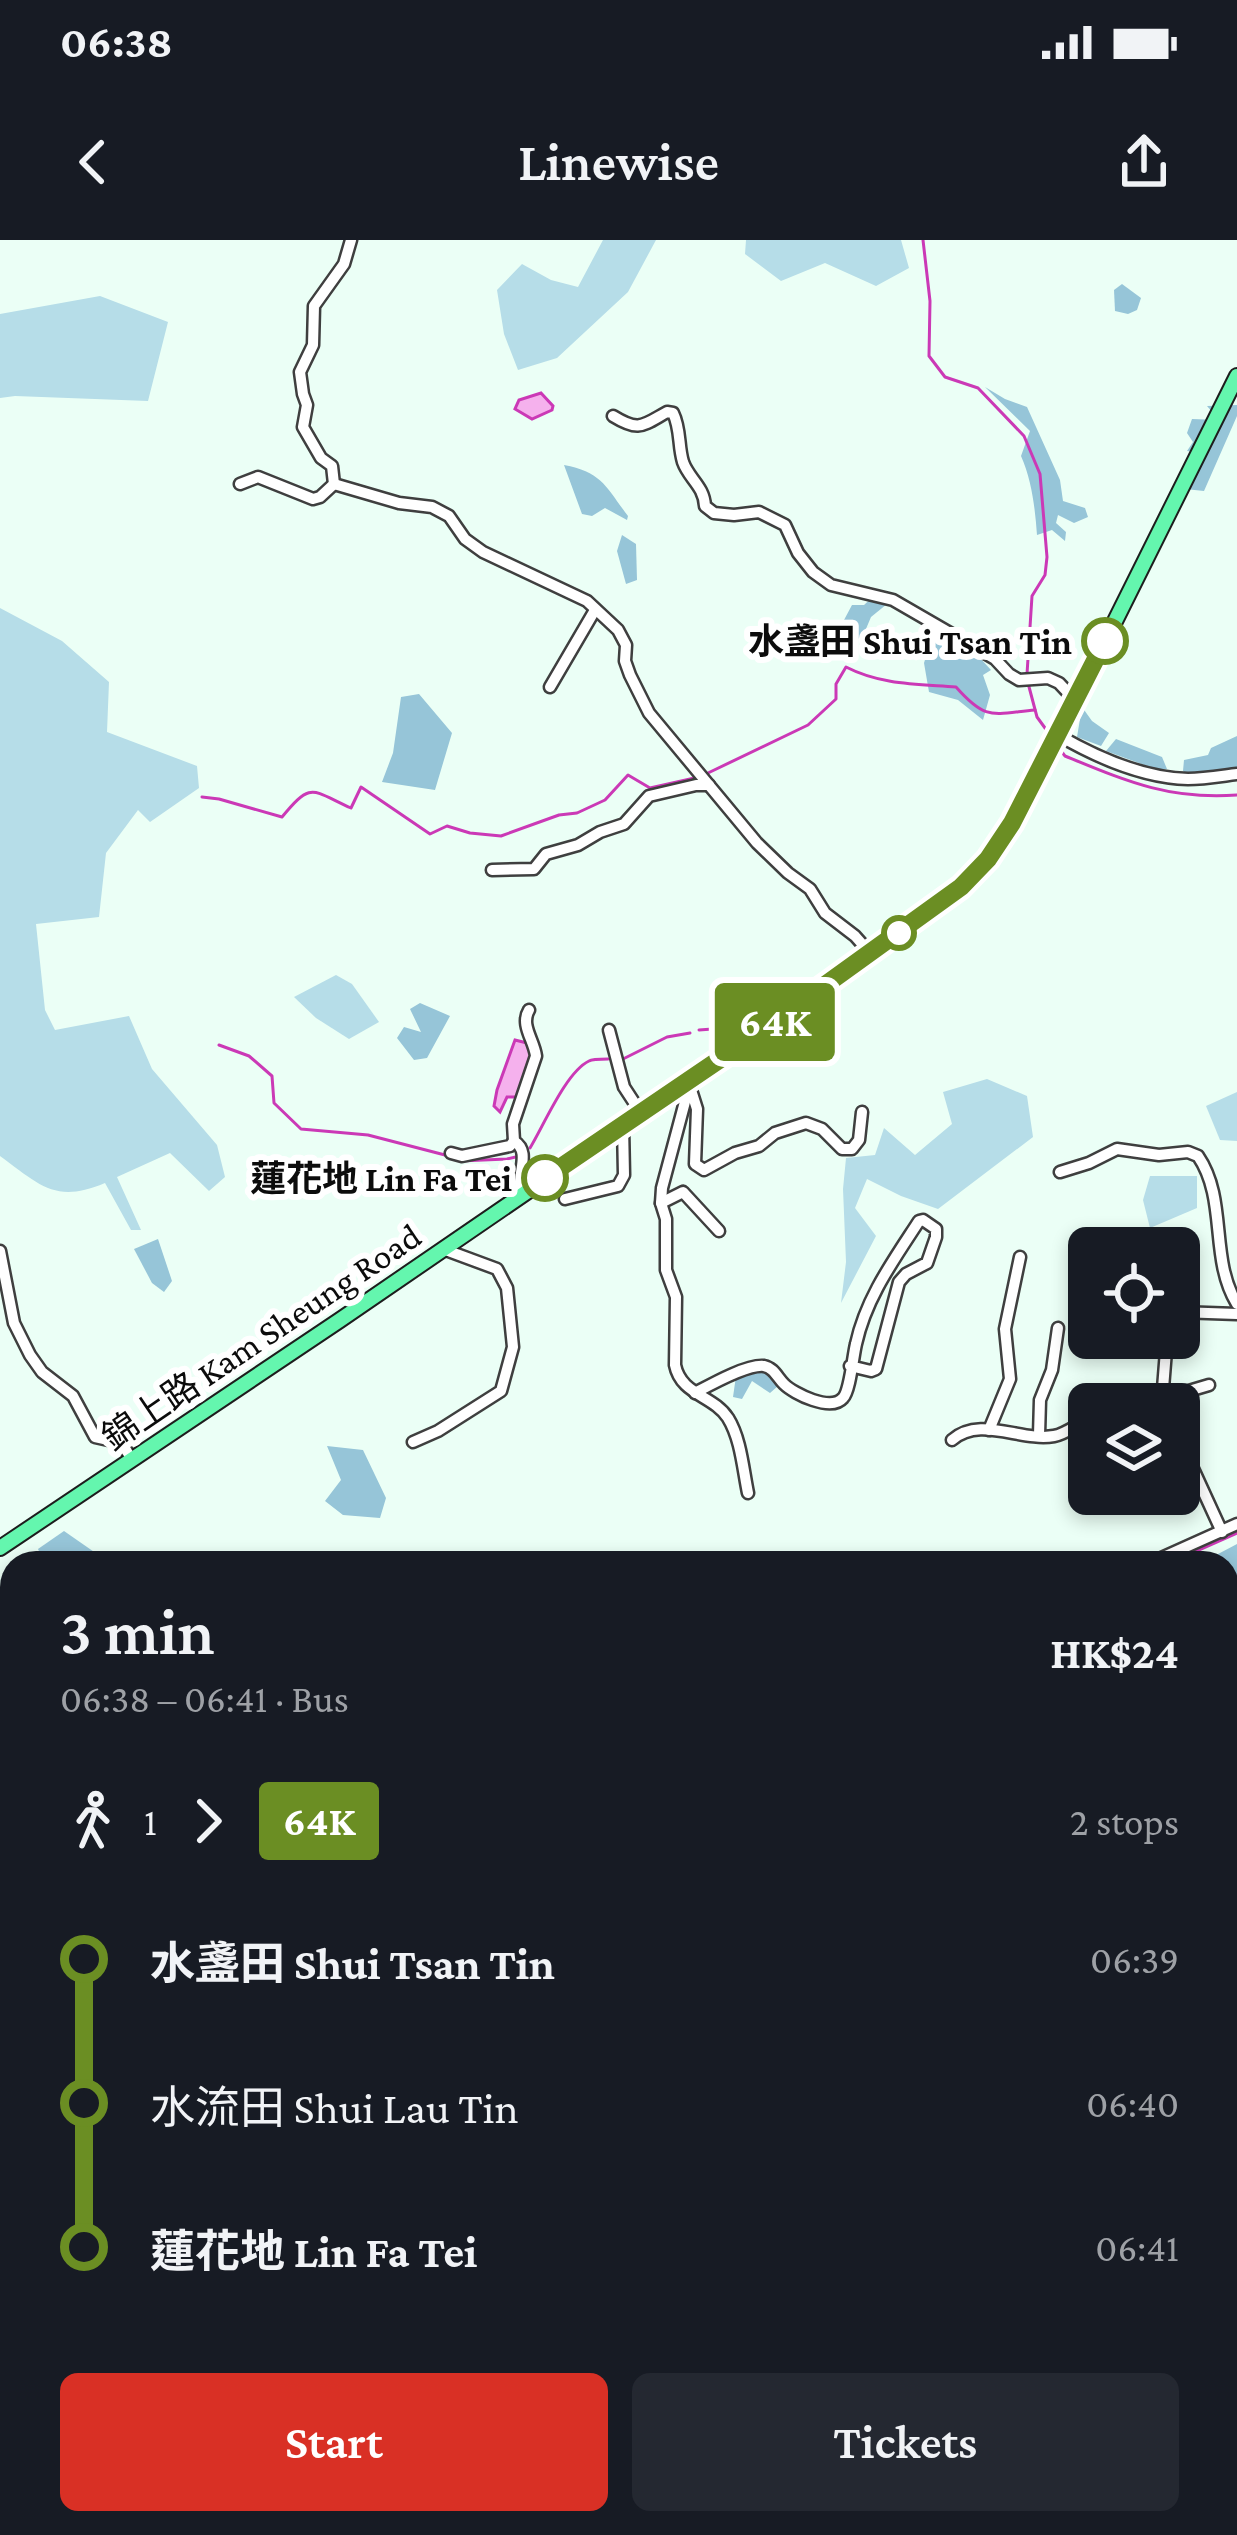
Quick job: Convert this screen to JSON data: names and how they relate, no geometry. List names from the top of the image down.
{
  "streets": {
    "main road": ["錦上路 Kam Sheung Road"]
  },
  "places": ["水盞田 Shui Tsan Tin", "蓮花地 Lin Fa Tei"],
  "lines": ["bus line 64K"],
  "page": {
    "status": "06:38",
    "header": "Linewise",
    "on_map": "64K",
    "heading": ["3 min", "06:38 – 06:41 · Bus", "HK$24"],
    "legs": ["1", "64K", "2 stops"],
    "list": [
      {
        "name": "水盞田 Shui Tsan Tin",
        "value": "06:39"
      },
      {
        "name": "水流田 Shui Lau Tin",
        "value": "06:40"
      },
      {
        "name": "蓮花地 Lin Fa Tei",
        "value": "06:41"
      }
    ],
    "buttons": ["Start", "Tickets"]
  }
}
